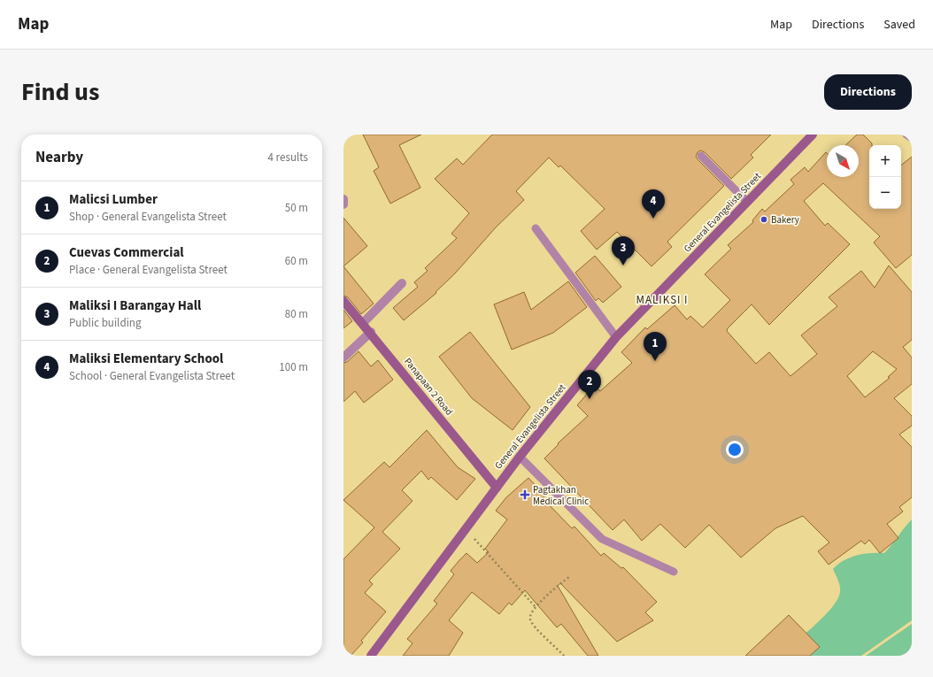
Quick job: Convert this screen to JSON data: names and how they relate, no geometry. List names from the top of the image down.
{
  "streets": {
    "main road": ["General Evangelista Street", "Panapaan 2 Road"]
  },
  "crossings": [
    ["General Evangelista Street", "Panapaan 2 Road"]
  ],
  "districts": ["MALIKSI I"],
  "places": {
    "other": ["Bakery"],
    "health": ["Pagtakhan Medical Clinic"]
  },
  "north": "bottom right",
  "page": {
    "header": "Map",
    "nav": ["Map", "Directions", "Saved"],
    "title": "Find us",
    "buttons": "Directions",
    "heading": ["Nearby", "4 results"],
    "map_buttons": ["+", "−"],
    "list": [
      {
        "mark": "1",
        "name": "Malicsi Lumber",
        "note": "Shop · General Evangelista Street",
        "value": "50 m"
      },
      {
        "mark": "2",
        "name": "Cuevas Commercial",
        "note": "Place · General Evangelista Street",
        "value": "60 m"
      },
      {
        "mark": "3",
        "name": "Maliksi I Barangay Hall",
        "note": "Public building",
        "value": "80 m"
      },
      {
        "mark": "4",
        "name": "Maliksi Elementary School",
        "note": "School · General Evangelista Street",
        "value": "100 m"
      }
    ],
    "pins": [
      "4",
      "3",
      "1",
      "2"
    ]
  }
}
